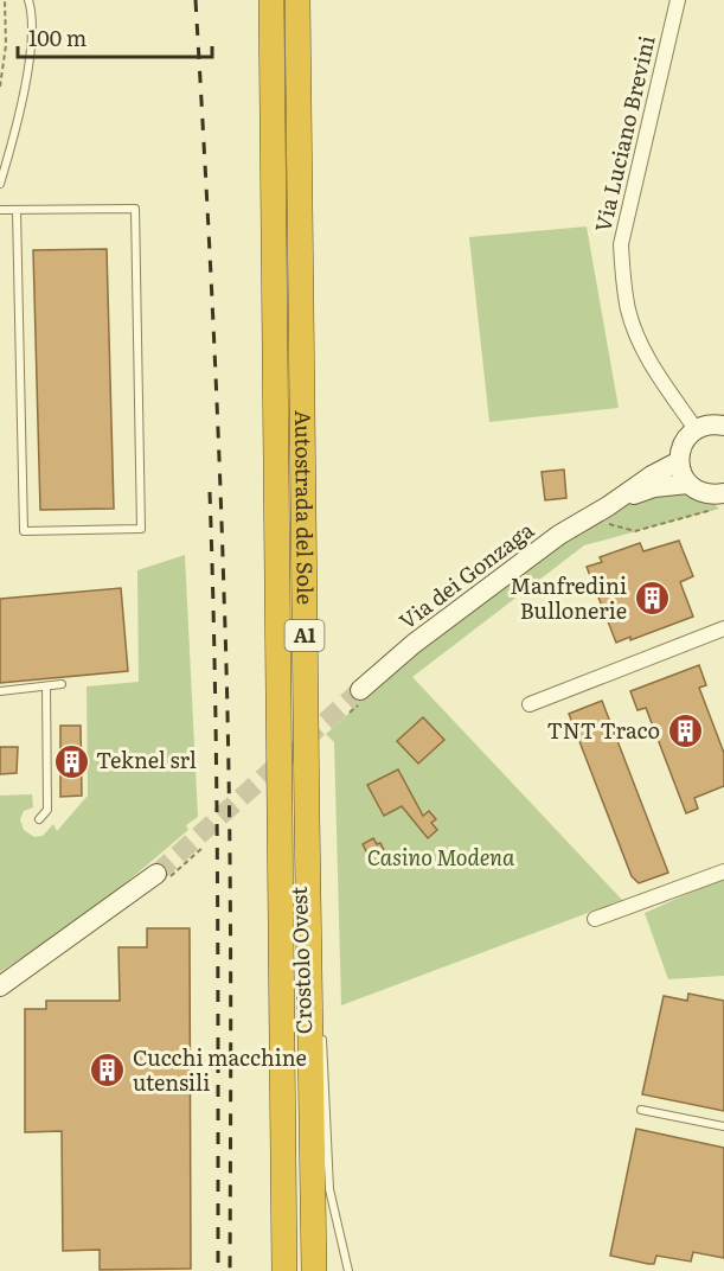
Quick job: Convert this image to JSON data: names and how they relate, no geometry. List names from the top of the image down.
{
  "streets": {
    "highway": ["Autostrada del Sole", "A1"],
    "main road": ["Via dei Gonzaga"],
    "street": ["Via Luciano Brevini"],
    "lane": ["Crostolo Ovest"]
  },
  "crossings": [
    ["Autostrada del Sole", "Crostolo Ovest"]
  ],
  "parks": ["Casino Modena"],
  "places": {
    "building": [
      "Manfredini Bullonerie",
      "TNT Traco",
      "Teknel srl",
      "Cucchi macchine utensili"
    ]
  },
  "scale_bar": "100 m"
}
